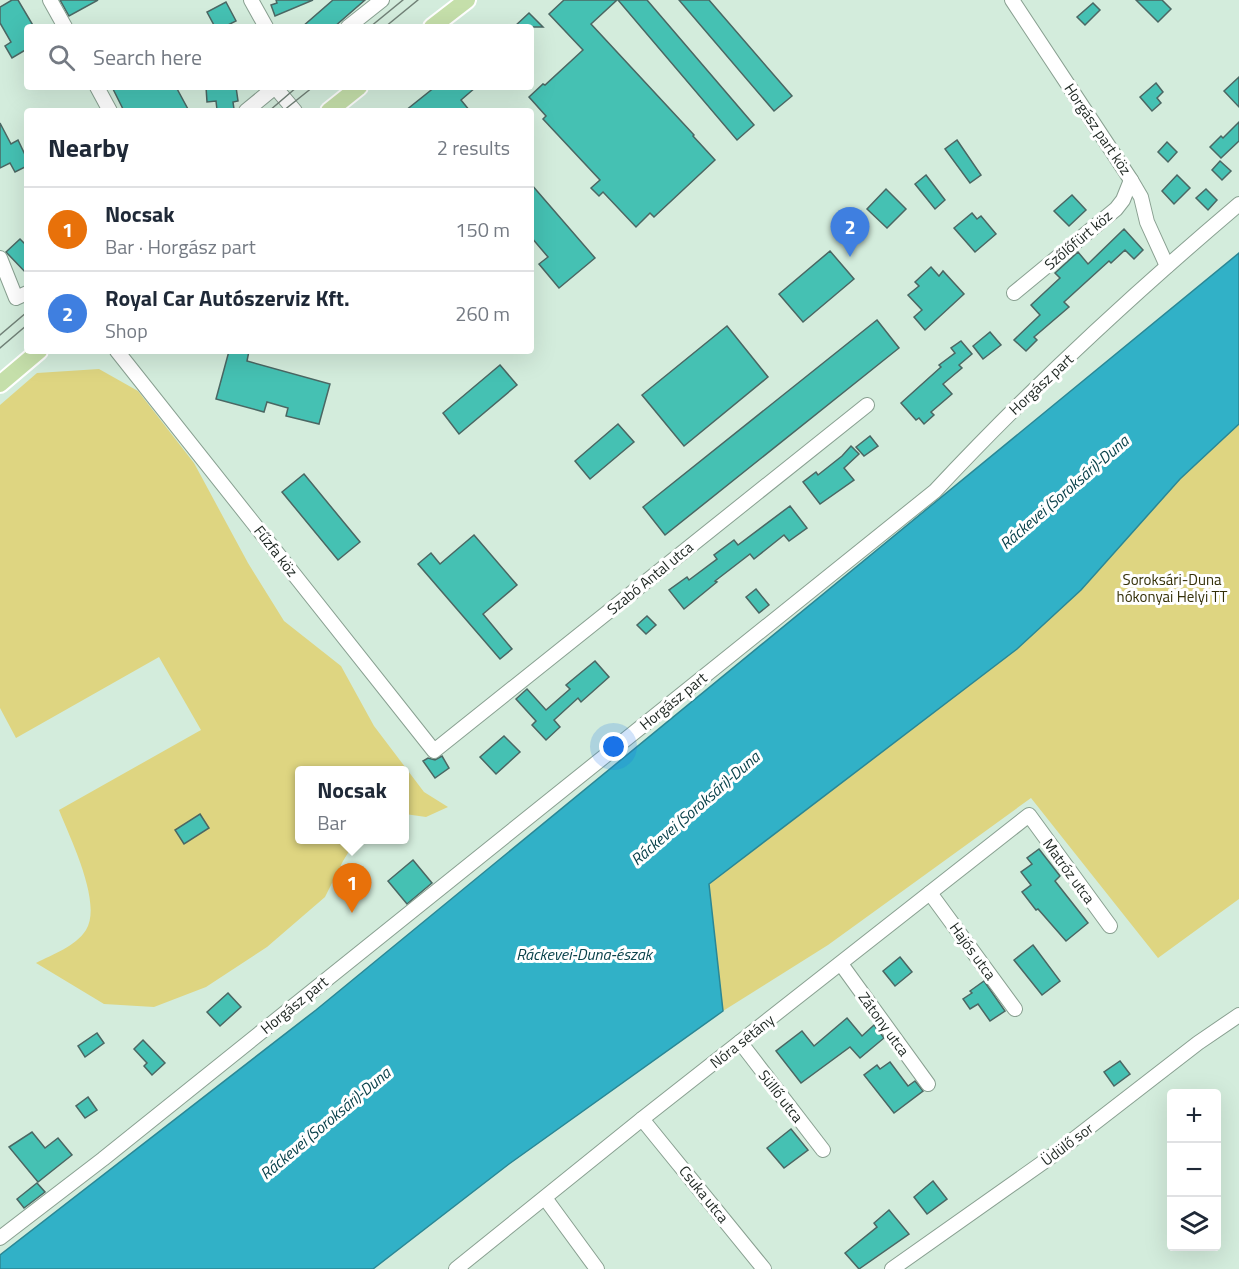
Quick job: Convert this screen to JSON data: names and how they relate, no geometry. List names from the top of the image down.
{
  "streets": {
    "street": [
      "Horgász part köz",
      "Szőlőfürt köz",
      "Horgász part",
      "Fűzfa köz",
      "Szabó Antal utca",
      "Matróz utca",
      "Hajós utca",
      "Zátony utca",
      "Nóra sétány",
      "Süllő utca",
      "Üdülő sor",
      "Csuka utca"
    ]
  },
  "crossings": [
    ["Horgász part köz", "Szőlőfürt köz"],
    ["Horgász part köz", "Horgász part"],
    ["Fűzfa köz", "Szabó Antal utca"],
    ["Matróz utca", "Nóra sétány"],
    ["Hajós utca", "Nóra sétány"],
    ["Zátony utca", "Nóra sétány"],
    ["Nóra sétány", "Süllő utca"],
    ["Nóra sétány", "Csuka utca"]
  ],
  "water": ["Ráckevei (Soroksári)-Duna", "Ráckevei-Duna-észak"],
  "parks": ["Soroksári-Duna hókonyai Helyi TT"],
  "page": {
    "search": "Search here",
    "heading": ["Nearby", "2 results"],
    "list": [
      {
        "mark": "1",
        "name": "Nocsak",
        "note": "Bar · Horgász part",
        "value": "150 m"
      },
      {
        "mark": "2",
        "name": "Royal Car Autószerviz Kft.",
        "note": "Shop",
        "value": "260 m"
      }
    ],
    "pins": ["2", "1"],
    "popup": ["Nocsak", "Bar"],
    "map_buttons": ["+", "−"]
  }
}
